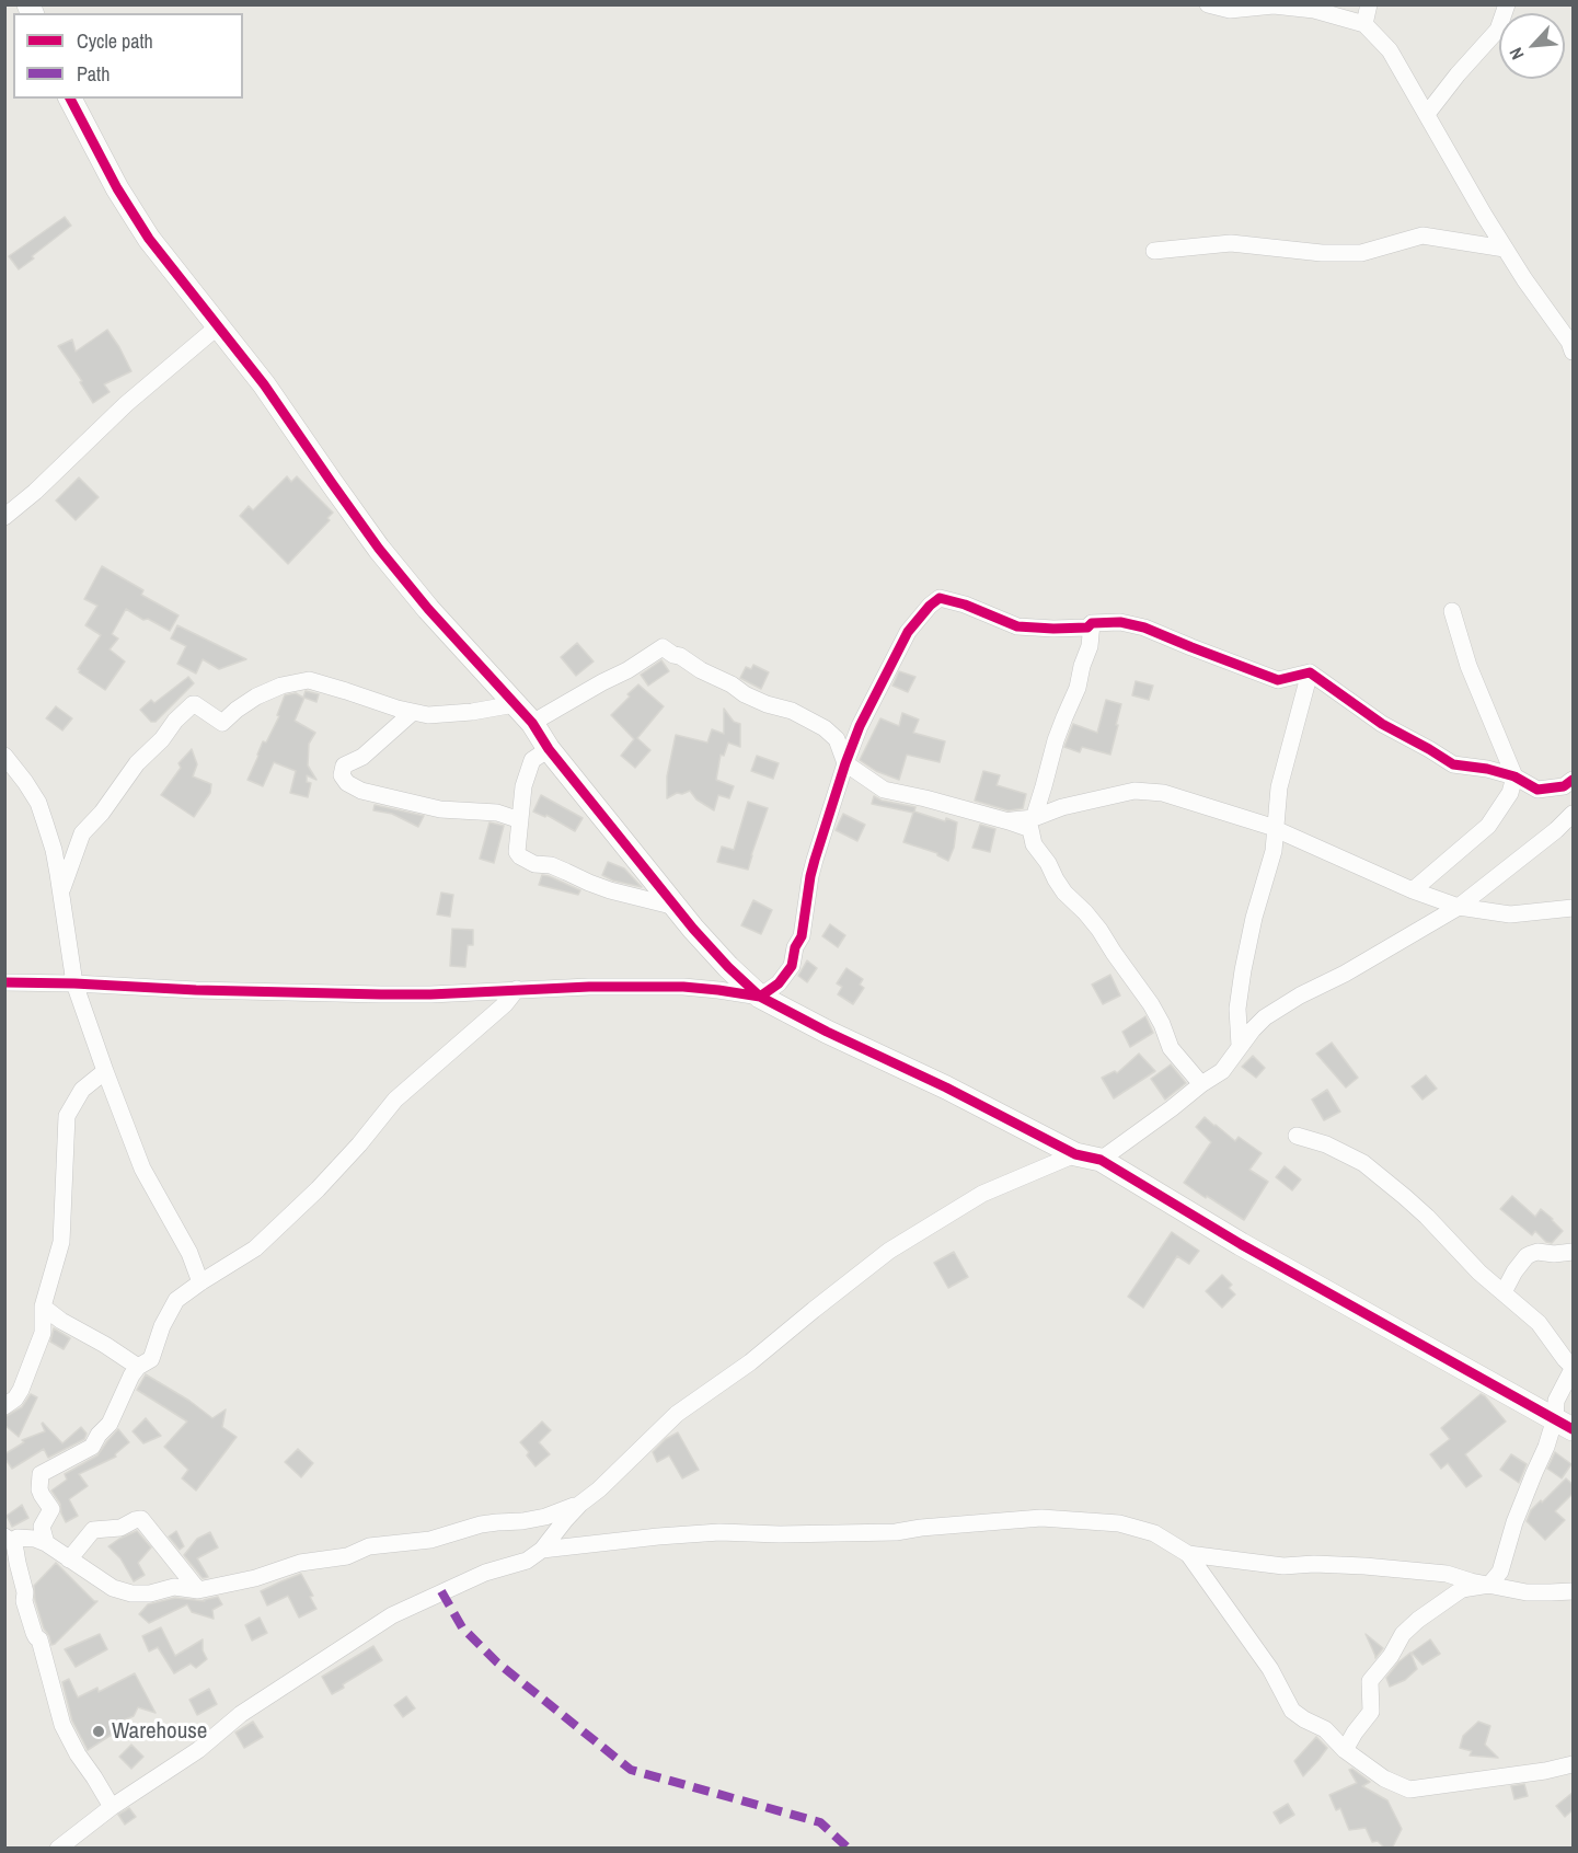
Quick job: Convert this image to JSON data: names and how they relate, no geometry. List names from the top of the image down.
{
  "places": ["Warehouse"],
  "legend": ["Cycle path", "Path"],
  "north": "bottom left"
}
